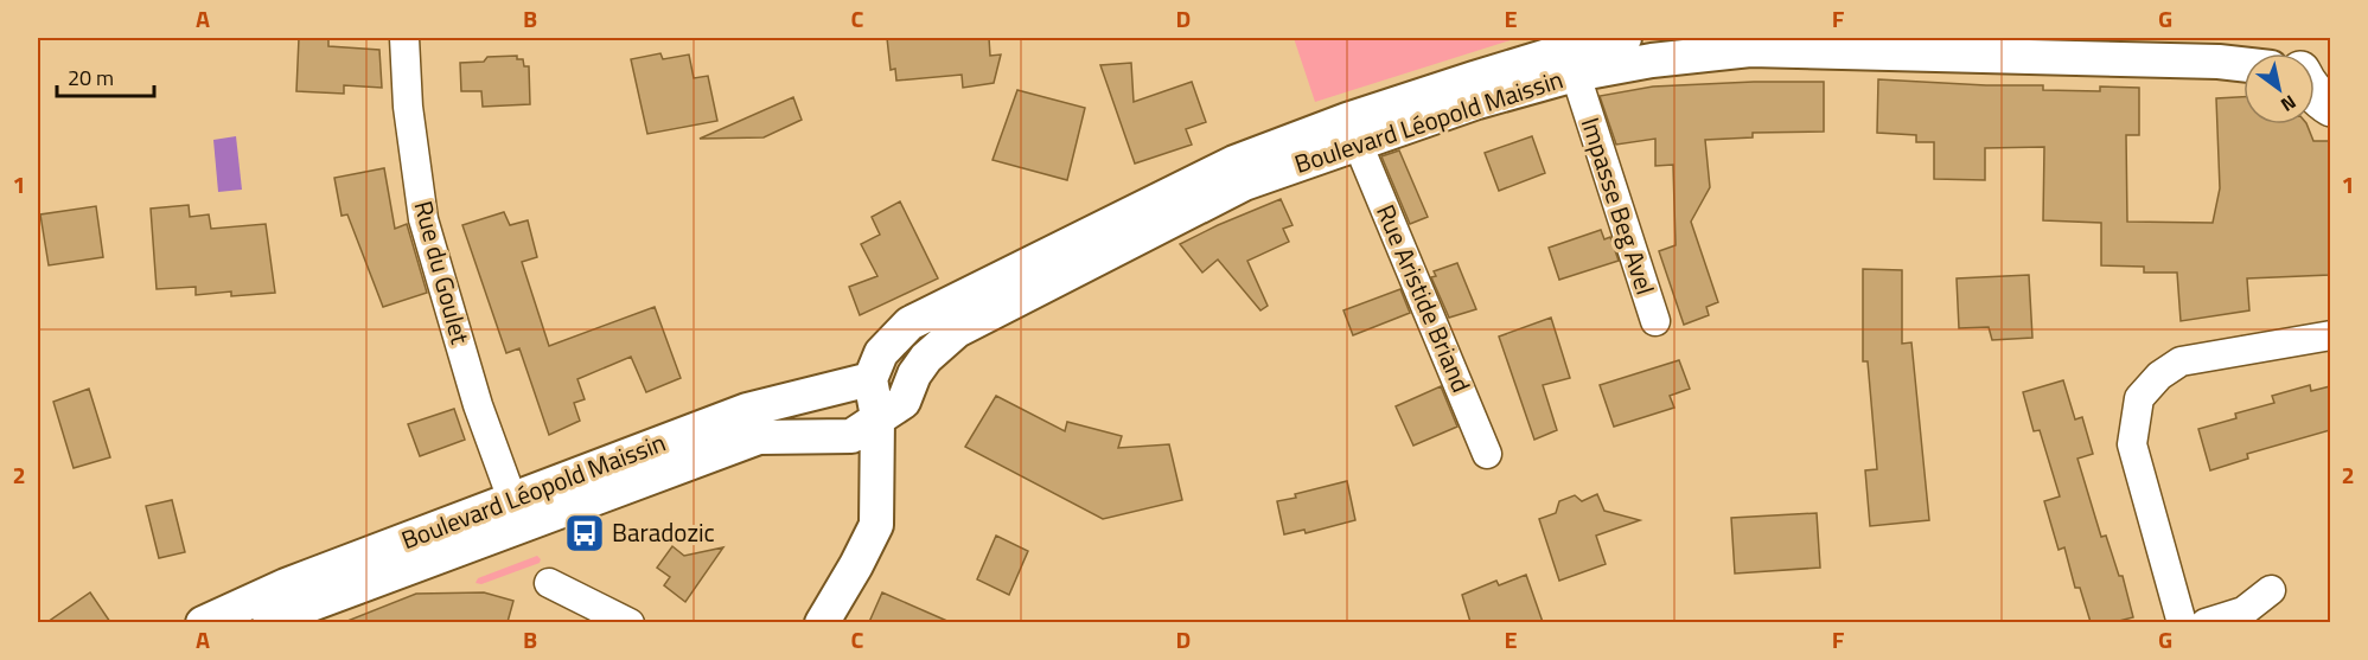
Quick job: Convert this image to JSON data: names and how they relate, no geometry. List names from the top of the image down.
{
  "streets": {
    "street": [
      "Boulevard Léopold Maissin",
      "Impasse Beg Avel",
      "Rue du Goulet",
      "Rue Aristide Briand"
    ]
  },
  "crossings": [
    ["Boulevard Léopold Maissin", "Impasse Beg Avel"],
    ["Boulevard Léopold Maissin", "Rue du Goulet"],
    ["Boulevard Léopold Maissin", "Rue Aristide Briand"]
  ],
  "places": {
    "bus stop": ["Baradozic"]
  },
  "scale_bar": "20 m",
  "north": "bottom right",
  "grid": {
    "columns": [
      "A",
      "B",
      "C",
      "D",
      "E",
      "F",
      "G"
    ],
    "rows": ["1", "2"]
  }
}
